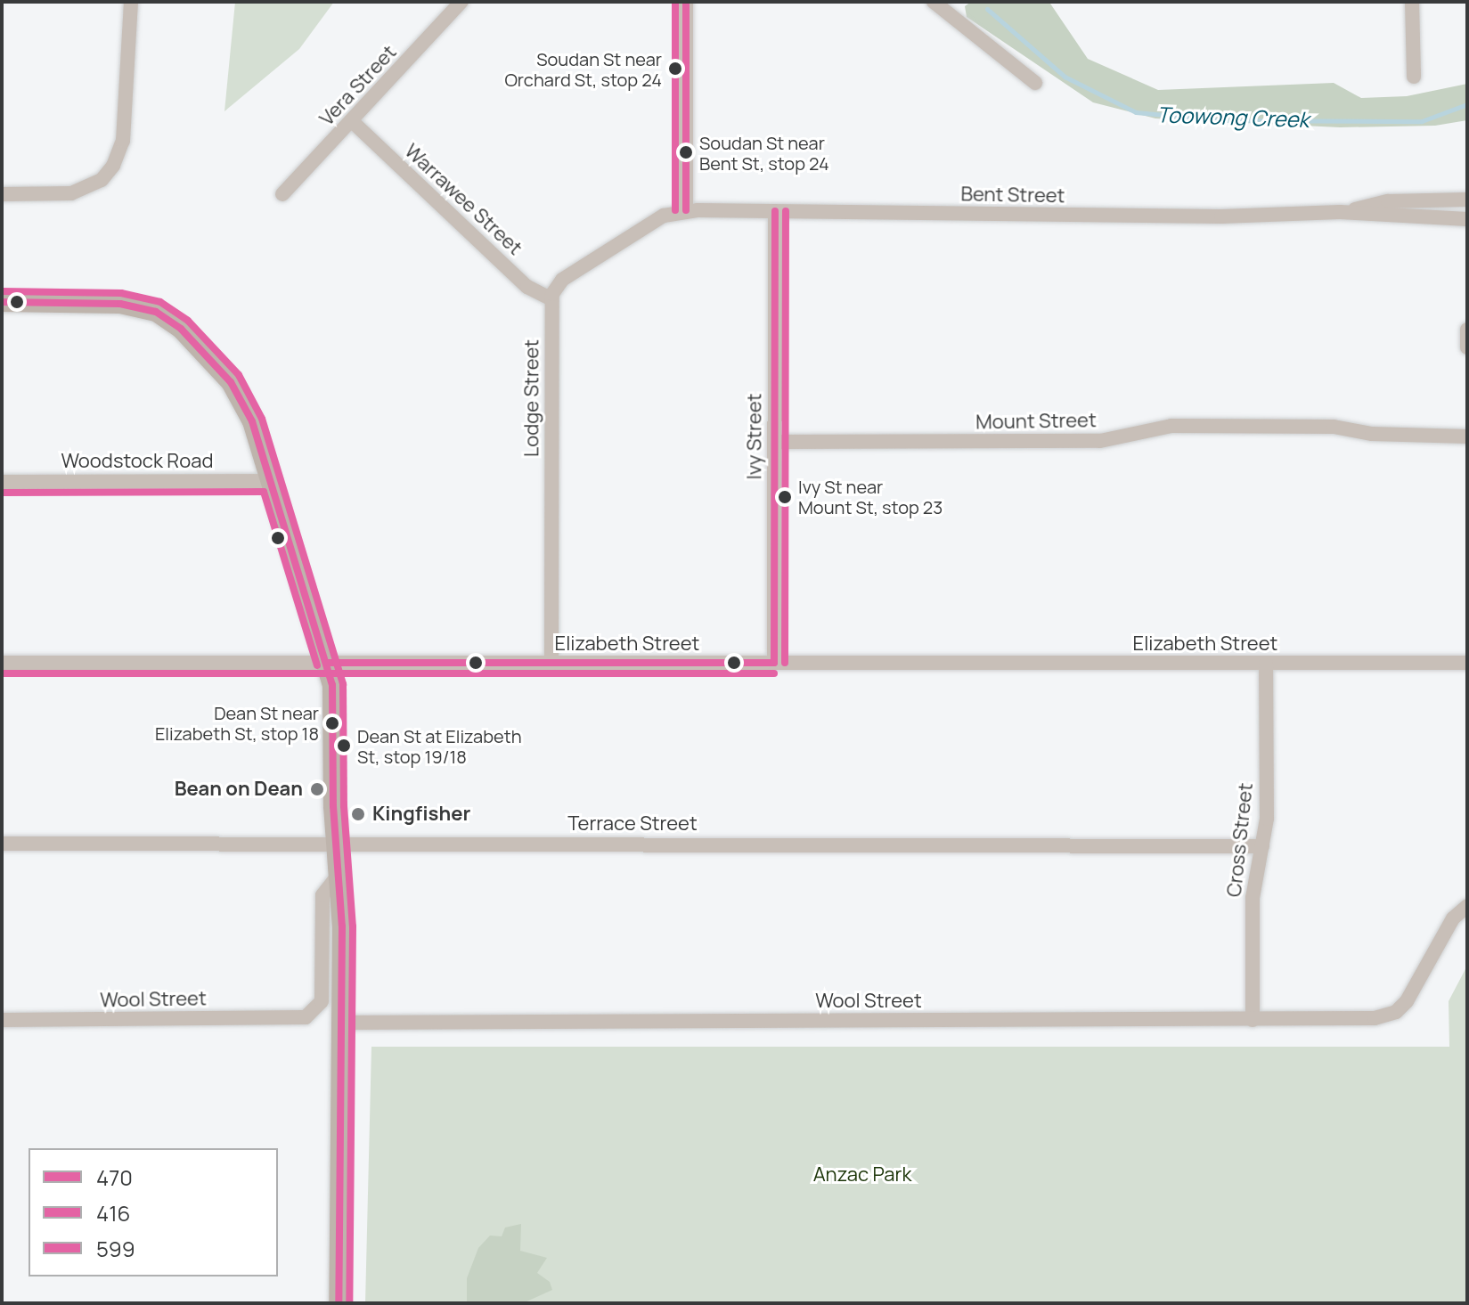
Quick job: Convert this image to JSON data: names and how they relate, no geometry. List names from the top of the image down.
{
  "streets": {
    "street": [
      "Vera Street",
      "Bent Street",
      "Warrawee Street",
      "Lodge Street",
      "Mount Street",
      "Ivy Street",
      "Woodstock Road",
      "Elizabeth Street",
      "Terrace Street",
      "Cross Street",
      "Wool Street"
    ]
  },
  "crossings": [
    ["Vera Street", "Warrawee Street"],
    ["Bent Street", "Ivy Street"],
    ["Warrawee Street", "Lodge Street"],
    ["Lodge Street", "Elizabeth Street"],
    ["Mount Street", "Ivy Street"],
    ["Ivy Street", "Elizabeth Street"],
    ["Elizabeth Street", "Cross Street"],
    ["Terrace Street", "Cross Street"],
    ["Cross Street", "Wool Street"]
  ],
  "water": ["Toowong Creek"],
  "parks": ["Anzac Park"],
  "places": [
    "Soudan St near Orchard St, stop 24",
    "Soudan St near Bent St, stop 24",
    "Ivy St near Mount St, stop 23",
    "Dean St near Elizabeth St, stop 18",
    "Dean St at Elizabeth St, stop 19/18",
    "Bean on Dean",
    "Kingfisher"
  ],
  "lines": ["transit line 470", "transit line 416", "transit line 599"],
  "legend": ["470", "416", "599"]
}
